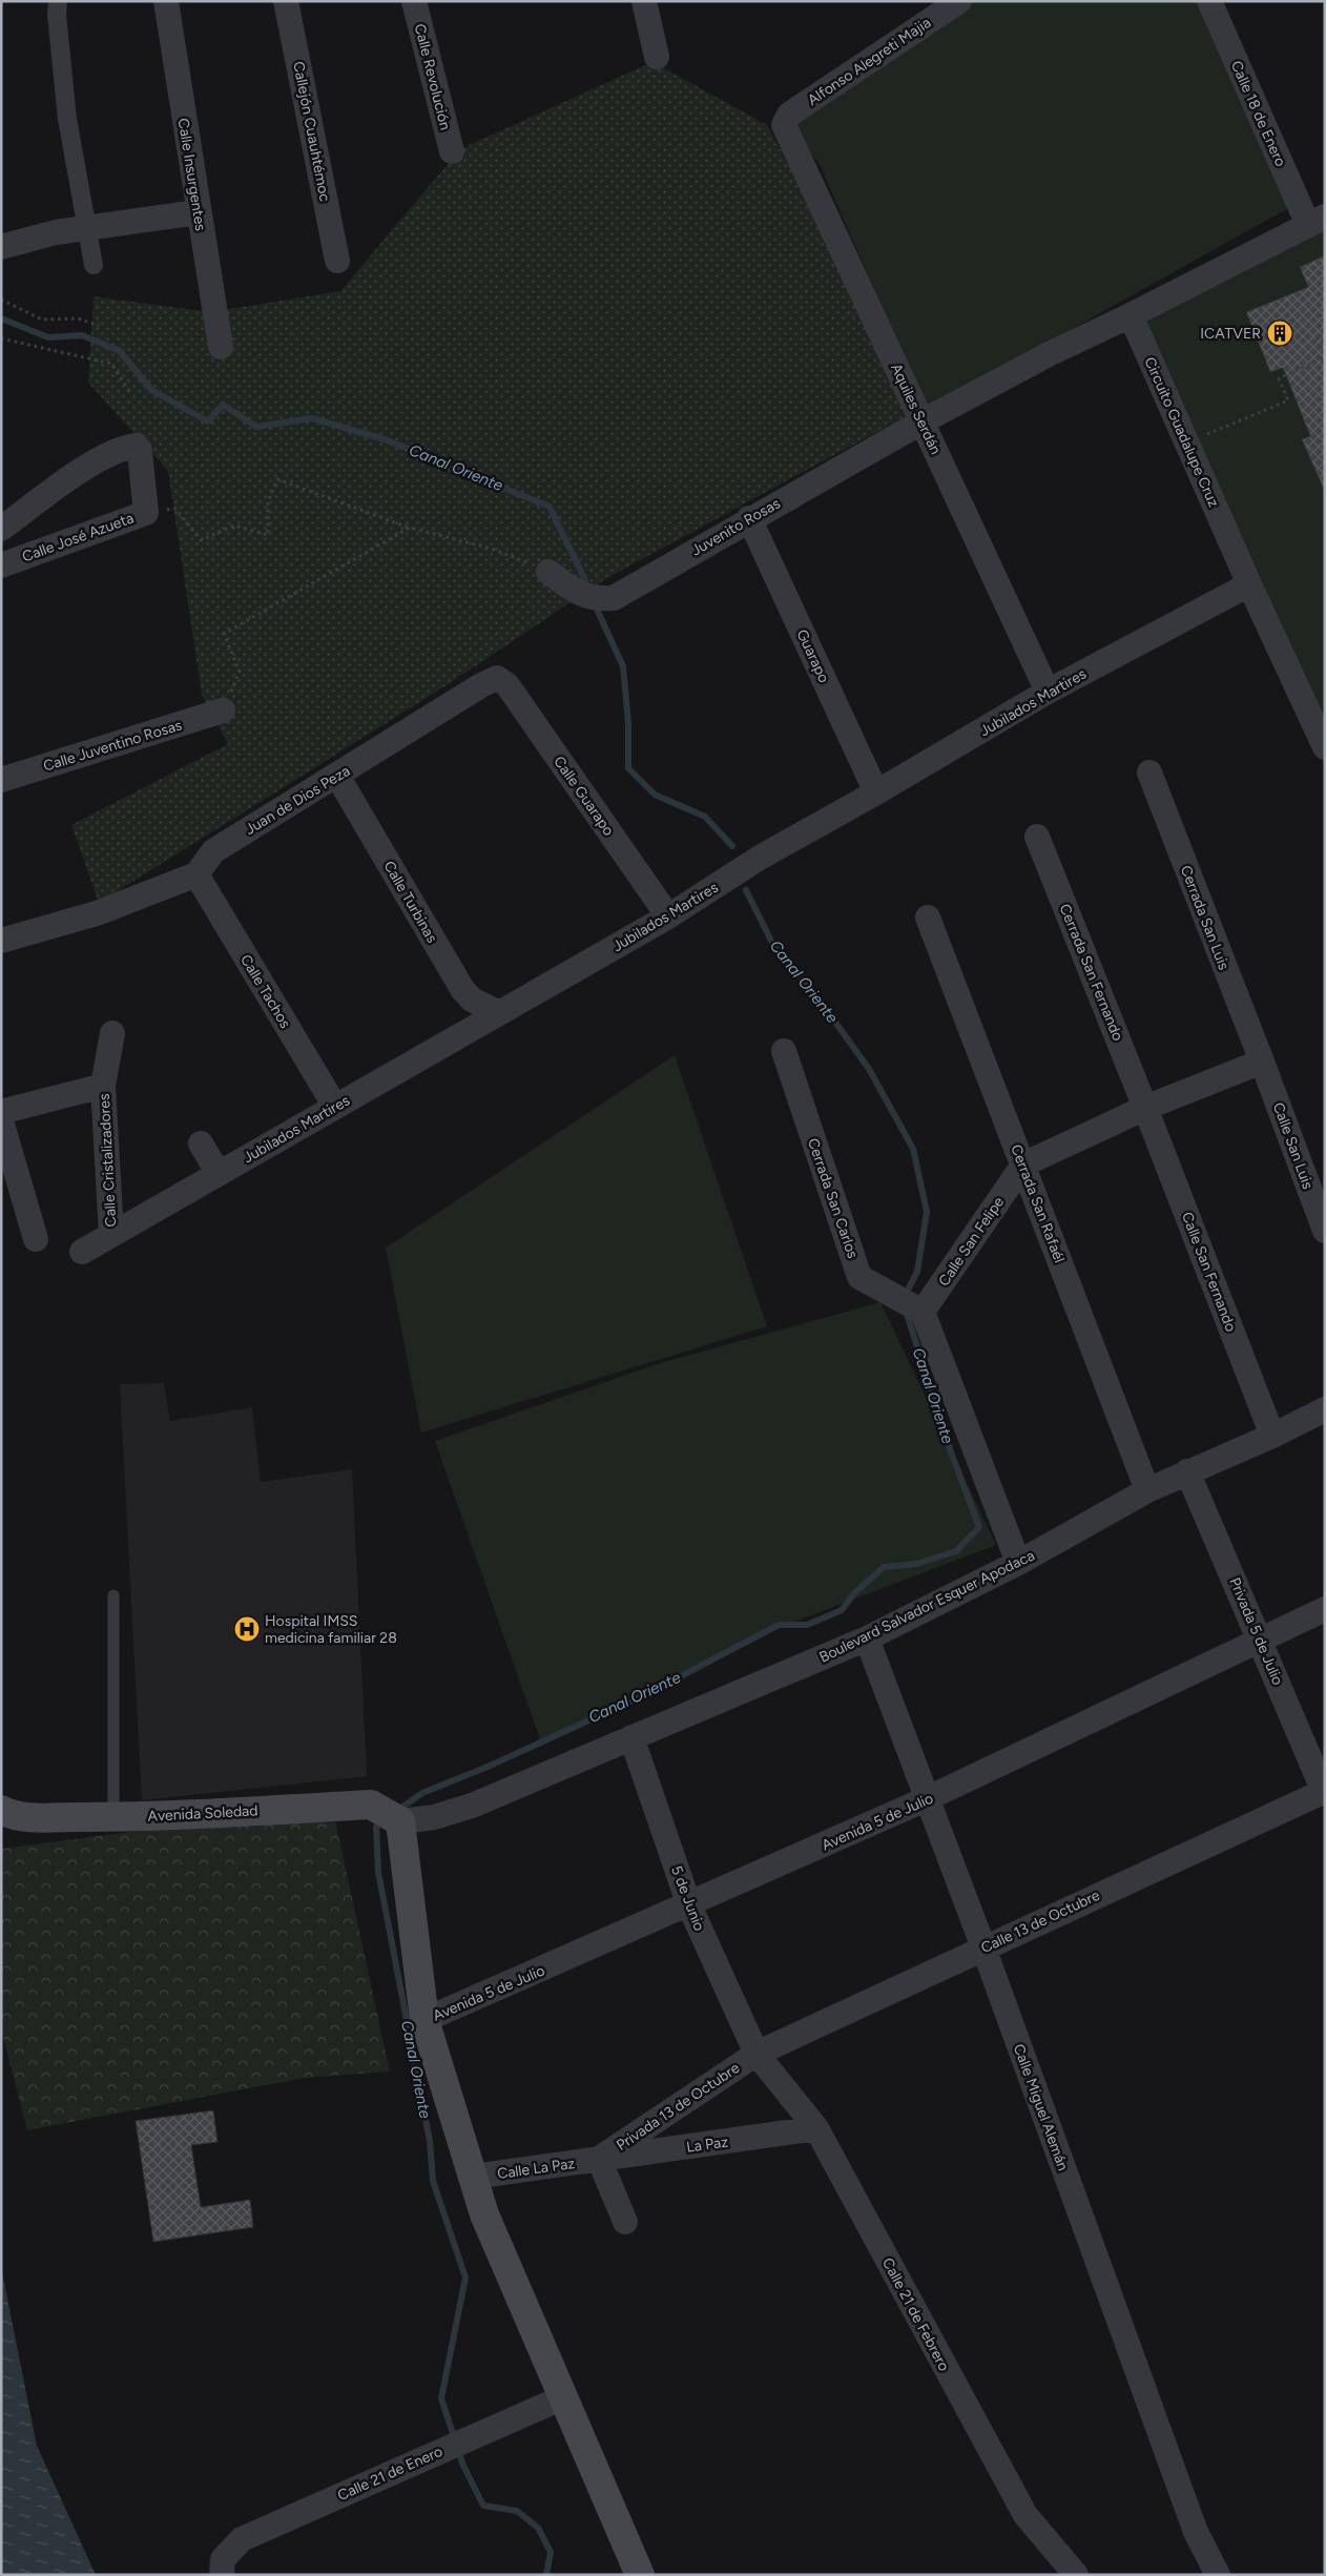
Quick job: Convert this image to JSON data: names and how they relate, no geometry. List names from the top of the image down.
{
  "streets": {
    "main road": ["Avenida Soledad"],
    "street": [
      "Alfonso Alegreti Majia",
      "Calle Revolución",
      "Calle 18 de Enero",
      "Callejón Cuauhtémoc",
      "Calle Insurgentes",
      "Aquiles Serdán",
      "Circuito Guadalupe Cruz",
      "Juvenito Rosas",
      "Calle José Azueta",
      "Guarapo",
      "Jubilados Martires",
      "Calle Juventino Rosas",
      "Calle Guarapo",
      "Juan de Dios Peza",
      "Calle Turbinas",
      "Cerrada San Luis",
      "Cerrada San Fernando",
      "Calle Tachos",
      "Calle San Luis",
      "Calle Cristalizadores",
      "Cerrada San Carlos",
      "Cerrada San Rafaél",
      "Calle San Felipe",
      "Calle San Fernando",
      "Boulevard Salvador Esquer Apodaca",
      "Privada 5 de Julio",
      "Avenida 5 de Julio",
      "5 de Junio",
      "Calle 13 de Octubre",
      "Privada 13 de Octubre",
      "Calle Miguel Alemán",
      "La Paz",
      "Calle La Paz",
      "Calle 21 de Febrero",
      "Calle 21 de Enero"
    ]
  },
  "crossings": [
    ["Alfonso Alegreti Majia", "Aquiles Serdán"],
    ["Aquiles Serdán", "Juvenito Rosas"],
    ["Aquiles Serdán", "Jubilados Martires"],
    ["Circuito Guadalupe Cruz", "Juvenito Rosas"],
    ["Circuito Guadalupe Cruz", "Jubilados Martires"],
    ["Juvenito Rosas", "Guarapo"],
    ["Guarapo", "Jubilados Martires"],
    ["Jubilados Martires", "Calle Guarapo"],
    ["Jubilados Martires", "Calle Turbinas"],
    ["Jubilados Martires", "Calle Tachos"],
    ["Jubilados Martires", "Calle Cristalizadores"],
    ["Calle Guarapo", "Juan de Dios Peza"],
    ["Juan de Dios Peza", "Calle Turbinas"],
    ["Juan de Dios Peza", "Calle Tachos"],
    ["Cerrada San Luis", "Calle San Luis"],
    ["Cerrada San Fernando", "Calle San Fernando"],
    ["Cerrada San Carlos", "Calle San Felipe"],
    ["Cerrada San Rafaél", "Calle San Felipe"],
    ["Cerrada San Rafaél", "Boulevard Salvador Esquer Apodaca"],
    ["Calle San Fernando", "Boulevard Salvador Esquer Apodaca"],
    ["Boulevard Salvador Esquer Apodaca", "Privada 5 de Julio"],
    ["Boulevard Salvador Esquer Apodaca", "Avenida Soledad"],
    ["Boulevard Salvador Esquer Apodaca", "5 de Junio"],
    ["Boulevard Salvador Esquer Apodaca", "Calle Miguel Alemán"],
    ["Privada 5 de Julio", "Avenida 5 de Julio"],
    ["Privada 5 de Julio", "Calle 13 de Octubre"],
    ["Avenida 5 de Julio", "5 de Junio"],
    ["Avenida 5 de Julio", "Calle Miguel Alemán"],
    ["5 de Junio", "Calle 13 de Octubre"],
    ["5 de Junio", "Privada 13 de Octubre"],
    ["5 de Junio", "Calle 21 de Febrero"],
    ["Calle 13 de Octubre", "Privada 13 de Octubre"],
    ["Calle 13 de Octubre", "Calle Miguel Alemán"],
    ["Calle 13 de Octubre", "Calle 21 de Febrero"],
    ["Privada 13 de Octubre", "La Paz"],
    ["Privada 13 de Octubre", "Calle La Paz"],
    ["Privada 13 de Octubre", "Calle 21 de Febrero"],
    ["La Paz", "Calle La Paz"],
    ["La Paz", "Calle 21 de Febrero"]
  ],
  "water": ["Canal Oriente"],
  "places": {
    "building": ["ICATVER"],
    "hospital": ["Hospital IMSS medicina familiar 28"]
  }
}
